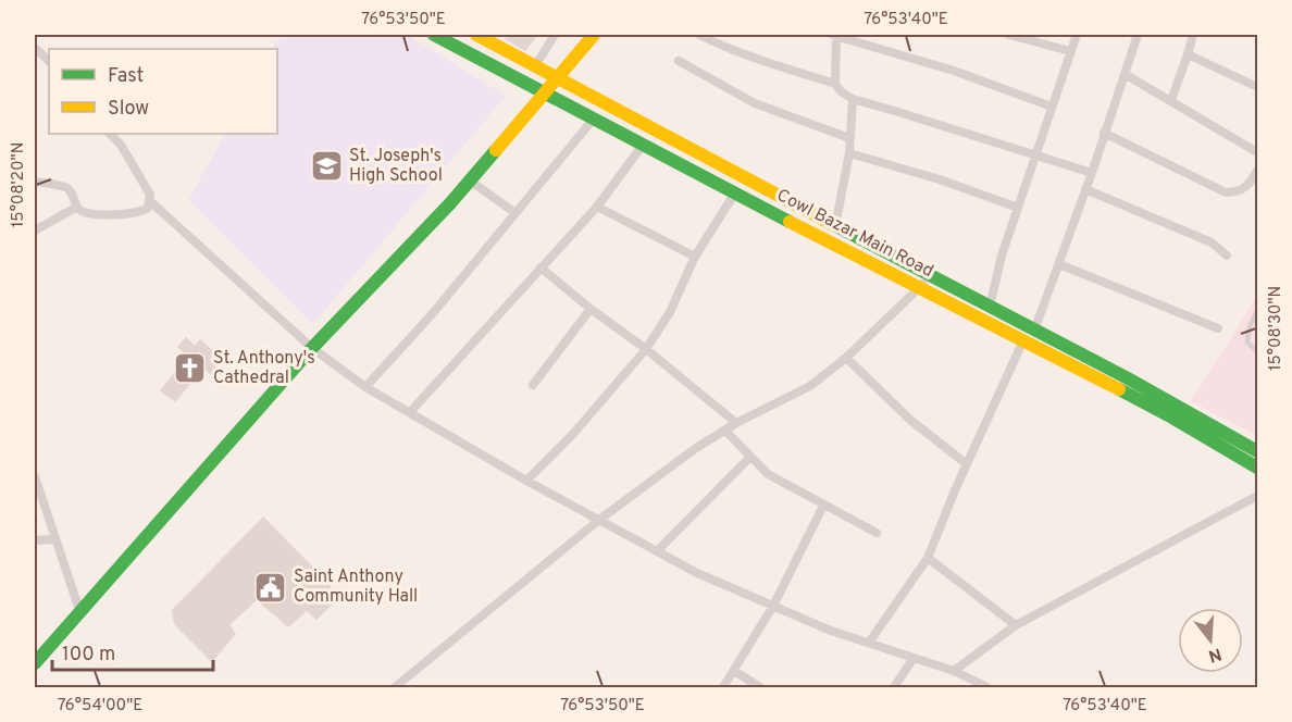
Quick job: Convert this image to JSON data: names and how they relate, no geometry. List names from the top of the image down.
{
  "streets": {
    "street": ["Cowl Bazar Main Road"]
  },
  "places": {
    "school or university": ["St. Joseph's High School"],
    "church": ["St. Anthony's Cathedral"],
    "public building": ["Saint Anthony Community Hall"]
  },
  "legend": ["Fast", "Slow"],
  "scale_bar": "100 m",
  "north": "bottom",
  "coordinates": [
    "76°53'50\"E",
    "76°53'40\"E",
    "15°08'20\"N",
    "15°08'30\"N",
    "76°54'00\"E"
  ]
}
